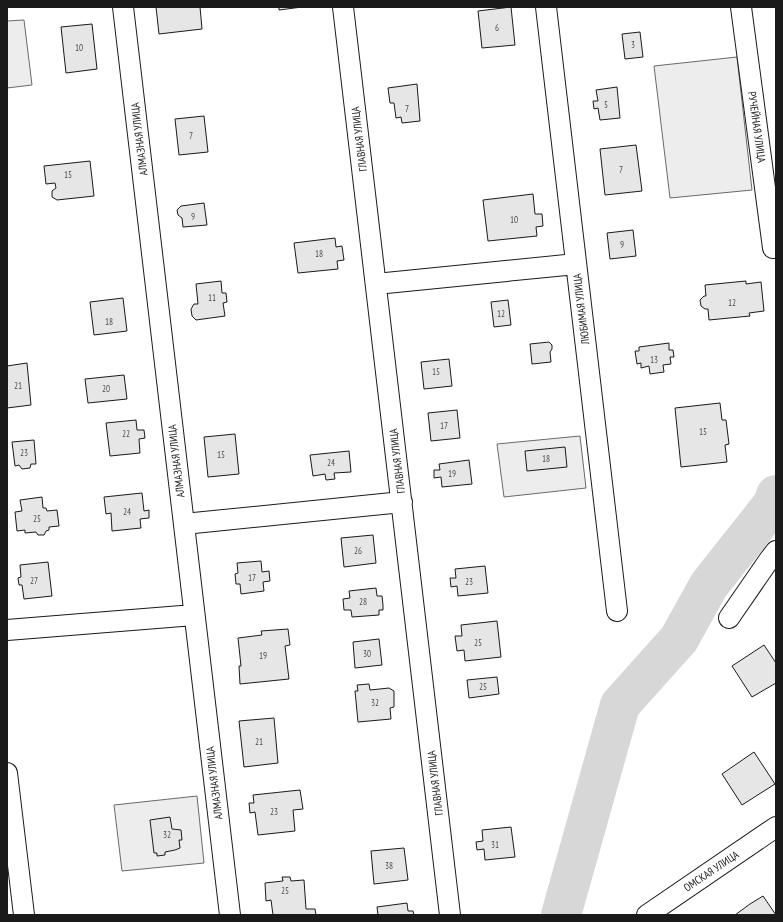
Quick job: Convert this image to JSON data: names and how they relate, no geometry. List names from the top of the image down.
{
  "streets": {
    "street": [
      "РУЧЕЙНАЯ УЛИЦА",
      "АЛМАЗНАЯ УЛИЦА",
      "ГЛАВНАЯ УЛИЦА",
      "ЛЮБИМАЯ УЛИЦА",
      "ОМСКАЯ УЛИЦА"
    ]
  },
  "house_numbers": [
    "6",
    "3",
    "10",
    "5",
    "7",
    "7",
    "7",
    "15",
    "9",
    "10",
    "9",
    "18",
    "11",
    "12",
    "12",
    "18",
    "13",
    "15",
    "21",
    "20",
    "17",
    "15",
    "22",
    "23",
    "15",
    "18",
    "24",
    "19",
    "24",
    "25",
    "26",
    "17",
    "27",
    "23",
    "28",
    "25",
    "30",
    "19",
    "25",
    "32",
    "21",
    "23",
    "32",
    "31",
    "38",
    "25"
  ]
}
